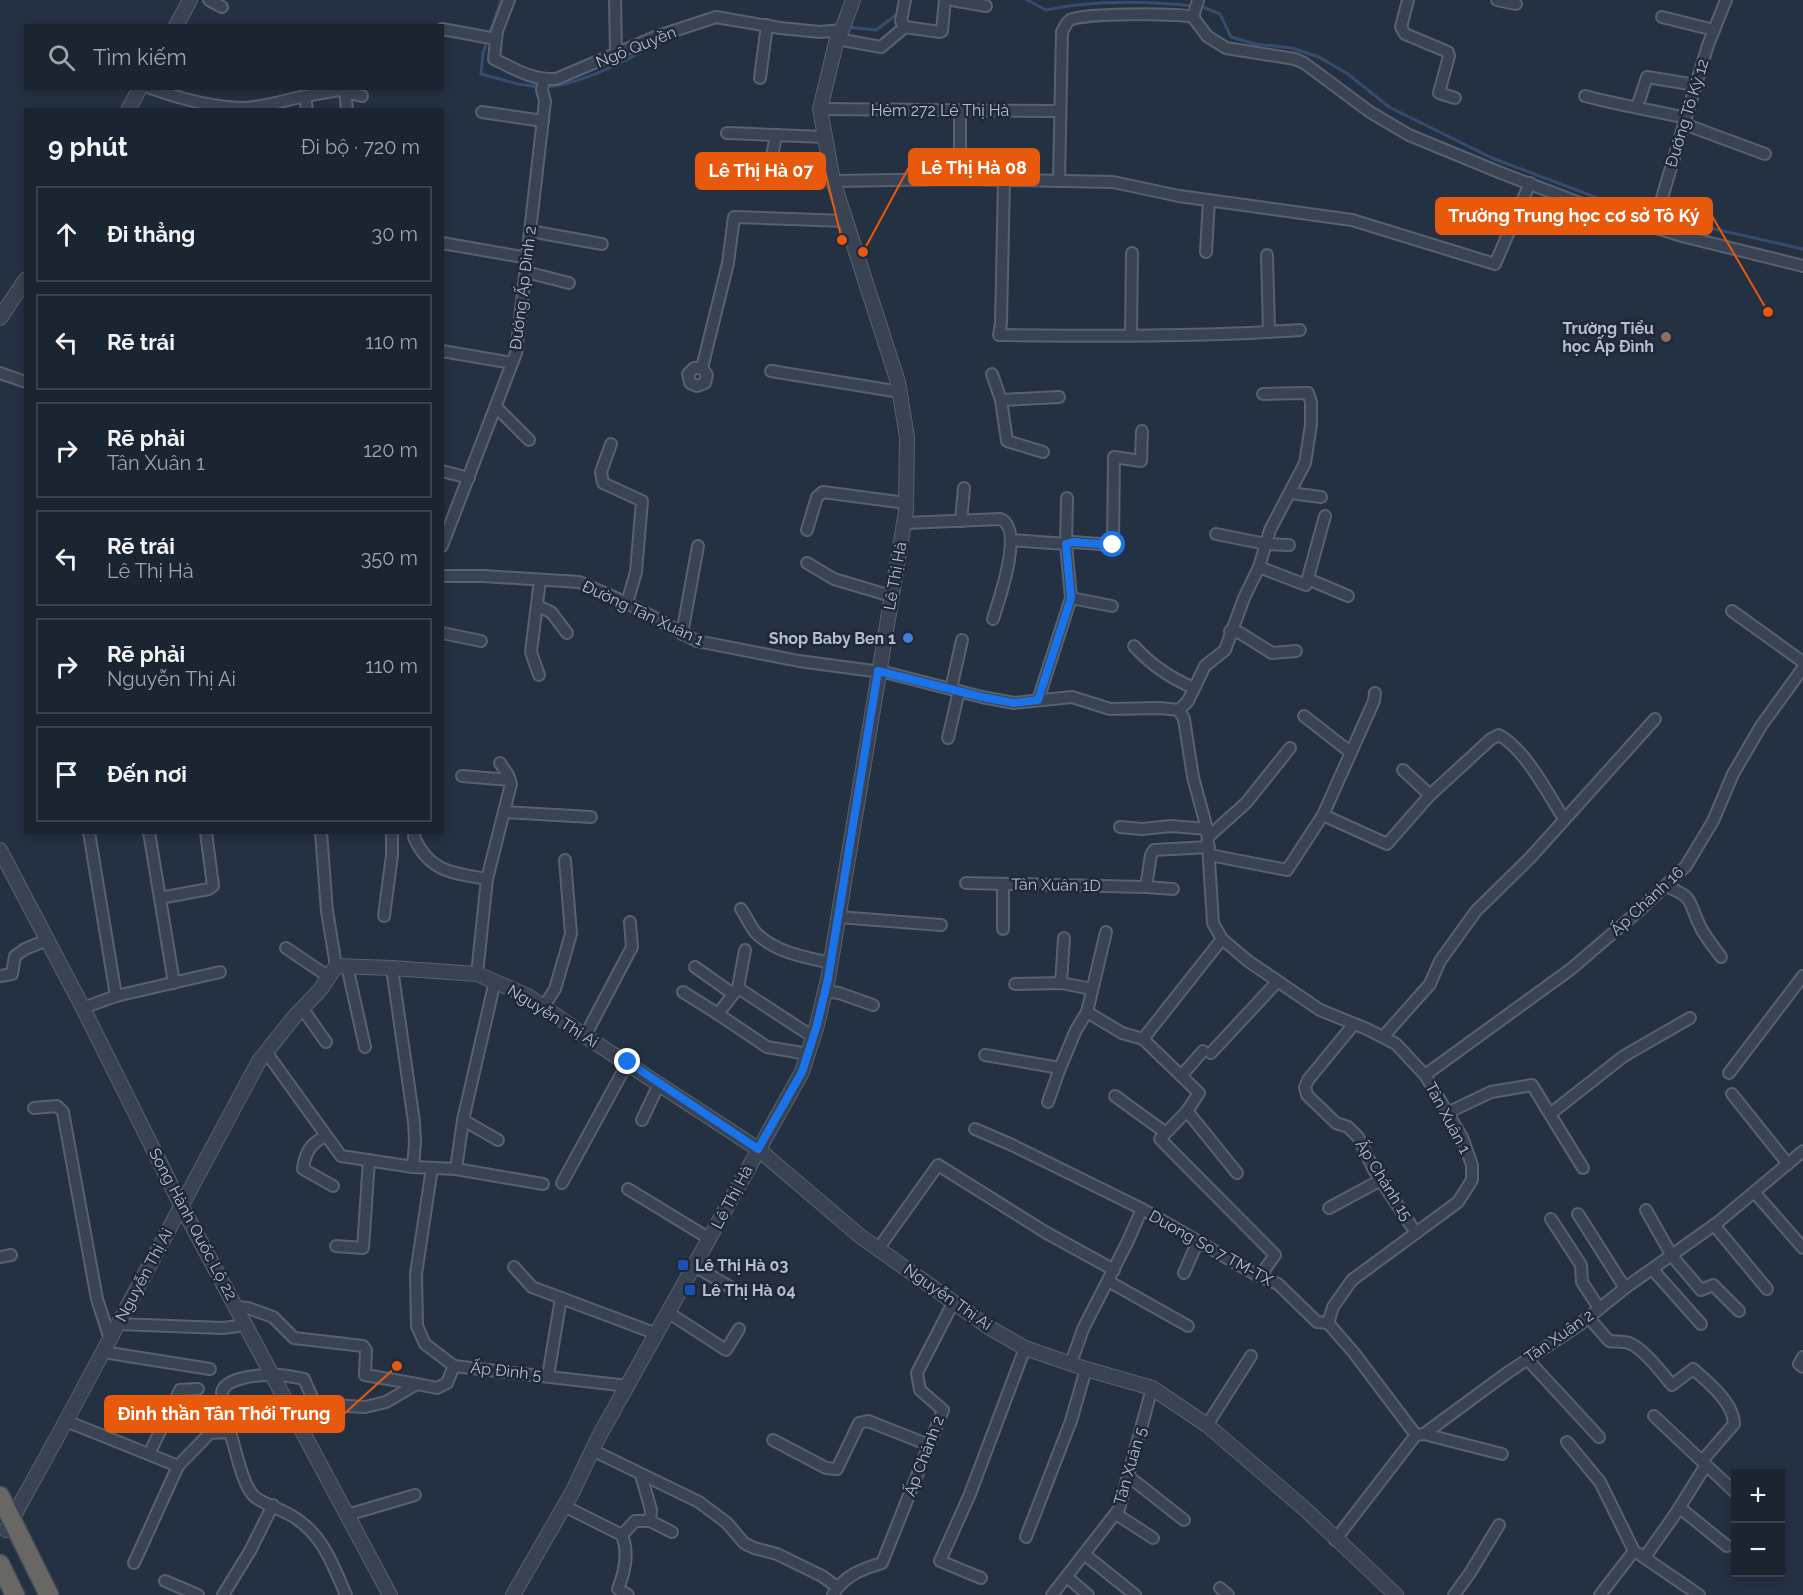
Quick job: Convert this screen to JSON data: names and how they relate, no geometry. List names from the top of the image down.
{
  "streets": {
    "street": [
      "Ngô Quyền",
      "Hẻm 272 Lê Thị Hà",
      "Đường Tô Ký 12",
      "Đường Ấp Đình 2",
      "Lê Thị Hà",
      "Đường Tân Xuân 1",
      "Tân Xuân 1D",
      "Ấp Chánh 16",
      "Nguyễn Thị Ai",
      "Tân Xuân 1",
      "Ấp Chánh 15",
      "Song Hành Quốc Lộ 22",
      "Duong So 7 TM-TX",
      "Tân Xuân 2",
      "Ấp Đình 5",
      "Ấp Chánh 2",
      "Tân Xuân 5"
    ]
  },
  "crossings": [
    ["Ngô Quyền", "Đường Ấp Đình 2"],
    ["Ngô Quyền", "Lê Thị Hà"],
    ["Hẻm 272 Lê Thị Hà", "Lê Thị Hà"],
    ["Lê Thị Hà", "Đường Tân Xuân 1"],
    ["Lê Thị Hà", "Nguyễn Thị Ai"],
    ["Lê Thị Hà", "Ấp Đình 5"],
    ["Ấp Chánh 16", "Tân Xuân 1"],
    ["Nguyễn Thị Ai", "Song Hành Quốc Lộ 22"],
    ["Nguyễn Thị Ai", "Duong So 7 TM-TX"],
    ["Nguyễn Thị Ai", "Tân Xuân 2"],
    ["Nguyễn Thị Ai", "Ấp Chánh 2"],
    ["Nguyễn Thị Ai", "Tân Xuân 5"],
    ["Tân Xuân 1", "Ấp Chánh 15"],
    ["Tân Xuân 1", "Duong So 7 TM-TX"]
  ],
  "places": {
    "other": [
      "Lê Thị Hà 07",
      "Lê Thị Hà 08",
      "Trường Trung học cơ sở Tô Ký",
      "Trường Tiểu học Ấp Đình",
      "Shop Baby Ben 1",
      "Đình thần Tân Thới Trung"
    ],
    "transit": ["Lê Thị Hà 03", "Lê Thị Hà 04"]
  },
  "page": {
    "search": "Tìm kiếm",
    "heading": ["9 phút", "Đi bộ · 720 m"],
    "list": [
      ["Đi thẳng", "30 m"],
      ["Rẽ trái", "110 m"],
      ["Rẽ phải", "Tân Xuân 1", "120 m"],
      ["Rẽ trái", "Lê Thị Hà", "350 m"],
      ["Rẽ phải", "Nguyễn Thị Ai", "110 m"],
      "Đến nơi"
    ],
    "map_buttons": ["+", "−"]
  }
}
